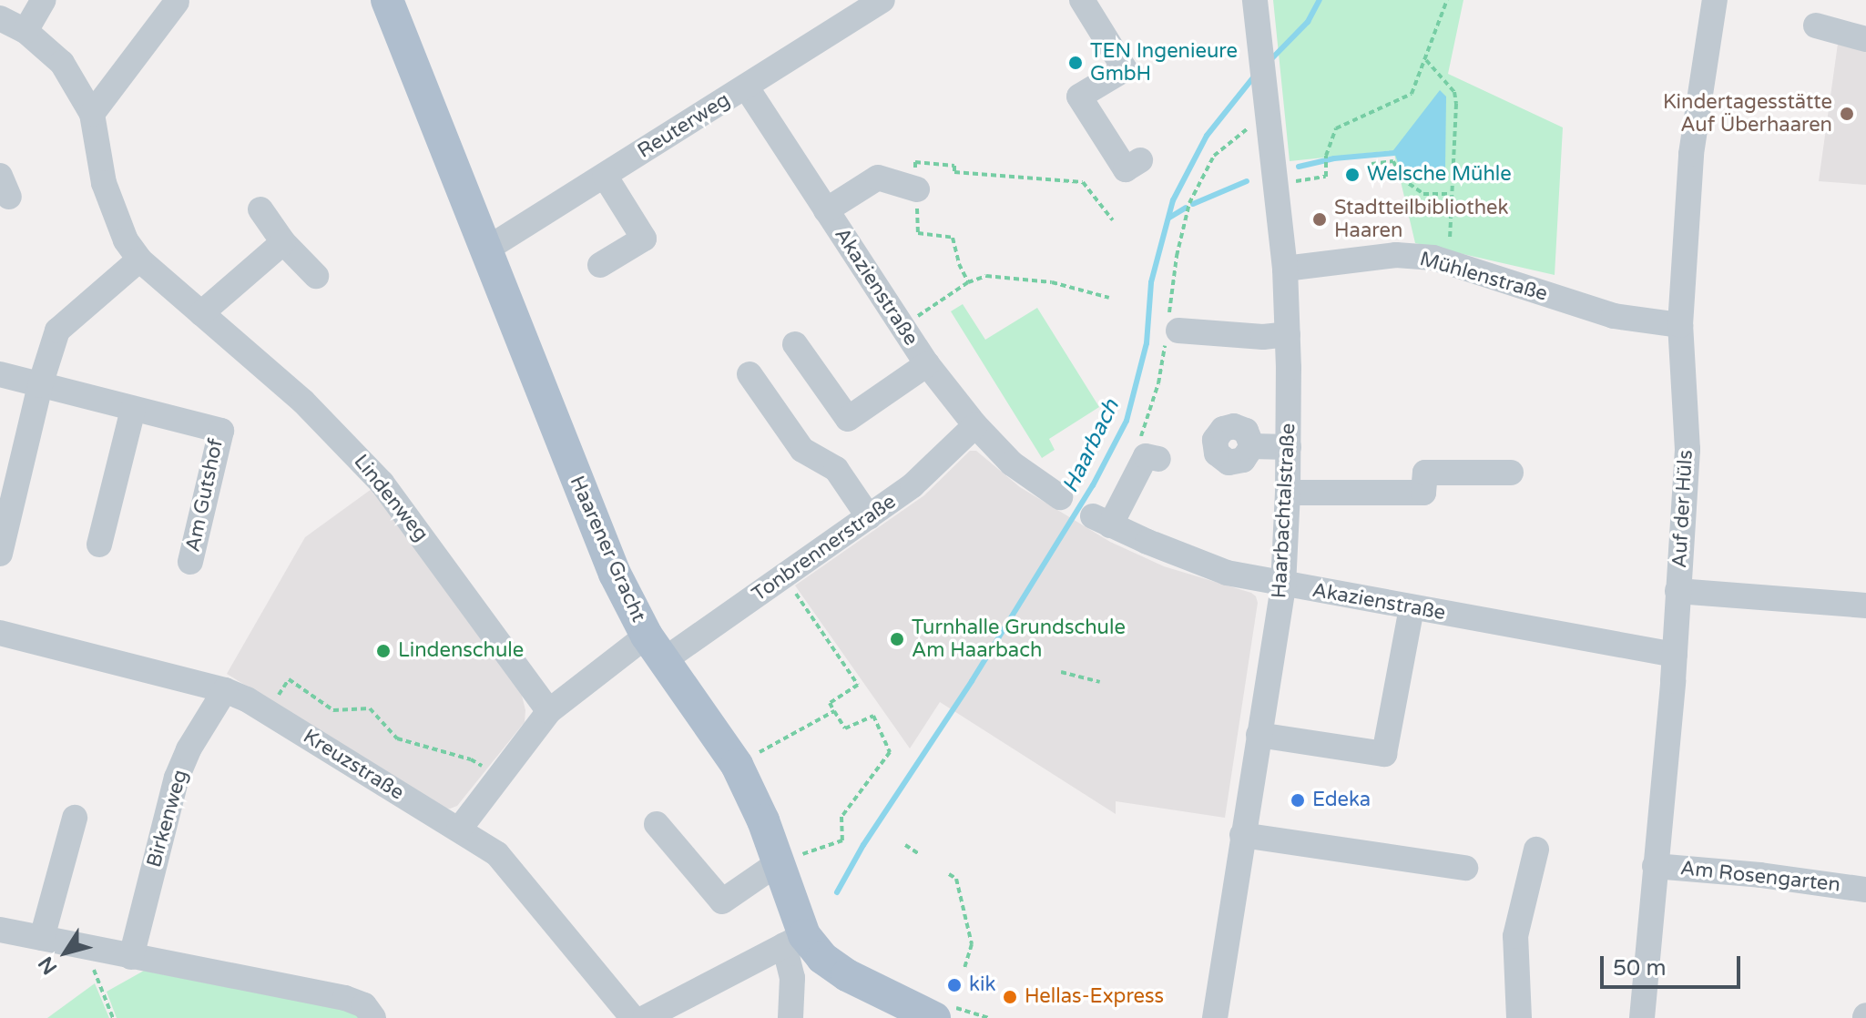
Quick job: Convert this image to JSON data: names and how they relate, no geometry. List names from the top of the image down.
{
  "streets": {
    "main road": ["Haarener Gracht"],
    "street": [
      "Reuterweg",
      "Mühlenstraße",
      "Akazienstraße",
      "Am Gutshof",
      "Lindenweg",
      "Auf der Hüls",
      "Haarbachtalstraße",
      "Tonbrennerstraße",
      "Kreuzstraße",
      "Birkenweg",
      "Am Rosengarten"
    ]
  },
  "crossings": [
    ["Reuterweg", "Akazienstraße"],
    ["Reuterweg", "Haarener Gracht"],
    ["Mühlenstraße", "Auf der Hüls"],
    ["Mühlenstraße", "Haarbachtalstraße"],
    ["Akazienstraße", "Auf der Hüls"],
    ["Akazienstraße", "Haarbachtalstraße"],
    ["Akazienstraße", "Tonbrennerstraße"],
    ["Lindenweg", "Tonbrennerstraße"],
    ["Auf der Hüls", "Am Rosengarten"],
    ["Tonbrennerstraße", "Haarener Gracht"],
    ["Tonbrennerstraße", "Kreuzstraße"],
    ["Kreuzstraße", "Birkenweg"]
  ],
  "water": ["Haarbach"],
  "places": [
    "TEN Ingenieure GmbH",
    "Kindertagesstätte Auf Überhaaren",
    "Welsche Mühle",
    "Stadtteilbibliothek Haaren",
    "Turnhalle Grundschule Am Haarbach",
    "Lindenschule",
    "Edeka",
    "kik",
    "Hellas-Express"
  ],
  "scale_bar": "50 m",
  "north": "bottom left"
}
